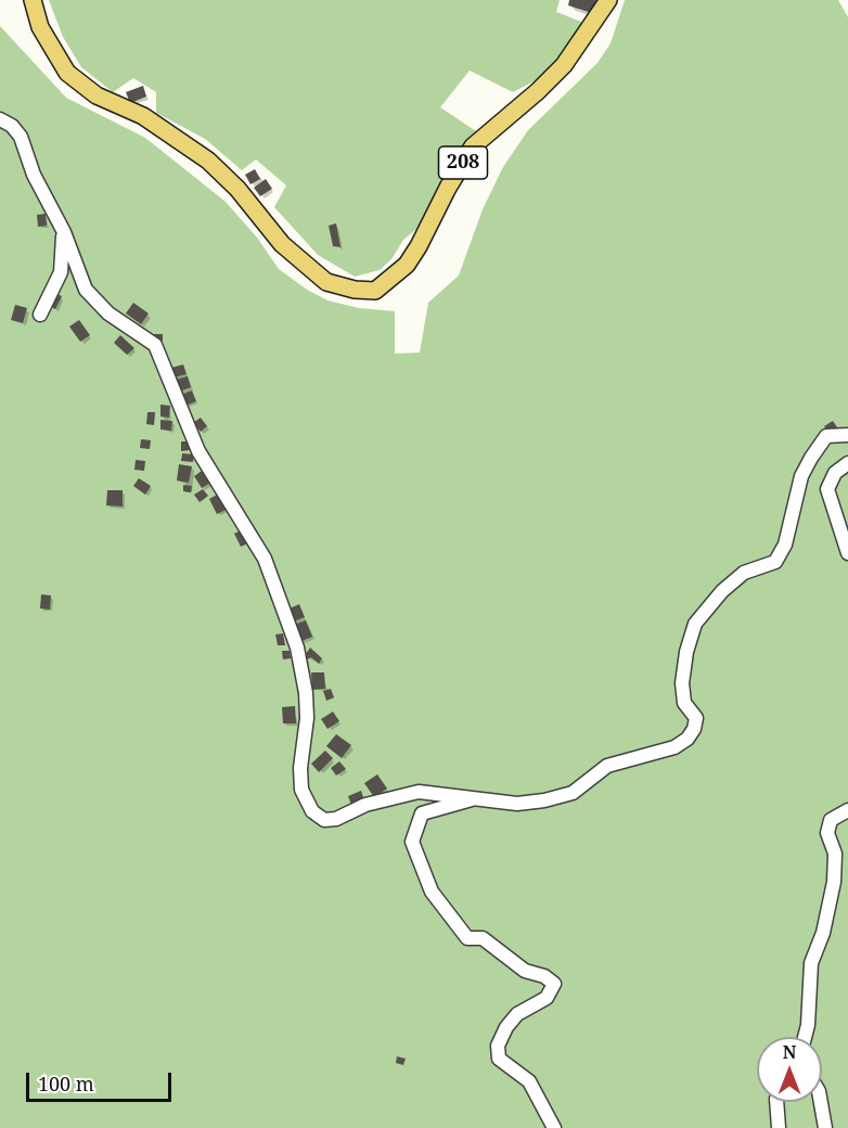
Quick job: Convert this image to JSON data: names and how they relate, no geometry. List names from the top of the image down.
{
  "streets": {
    "main road": ["208"]
  },
  "scale_bar": "100 m",
  "north": "top"
}
